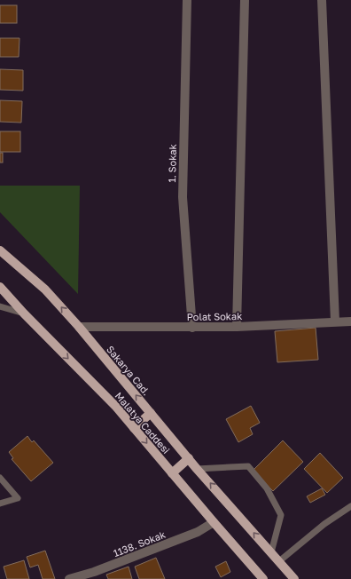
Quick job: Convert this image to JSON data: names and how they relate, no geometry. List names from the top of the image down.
{
  "streets": {
    "main road": ["Sakarya Cad.", "Malatya Caddesi"],
    "street": ["1. Sokak", "Polat Sokak", "1138. Sokak"]
  },
  "crossings": [
    ["1. Sokak", "Polat Sokak"],
    ["Polat Sokak", "Sakarya Cad."],
    ["Malatya Caddesi", "1138. Sokak"]
  ],
  "one_way": ["Sakarya Cad.", "Malatya Caddesi"]
}
